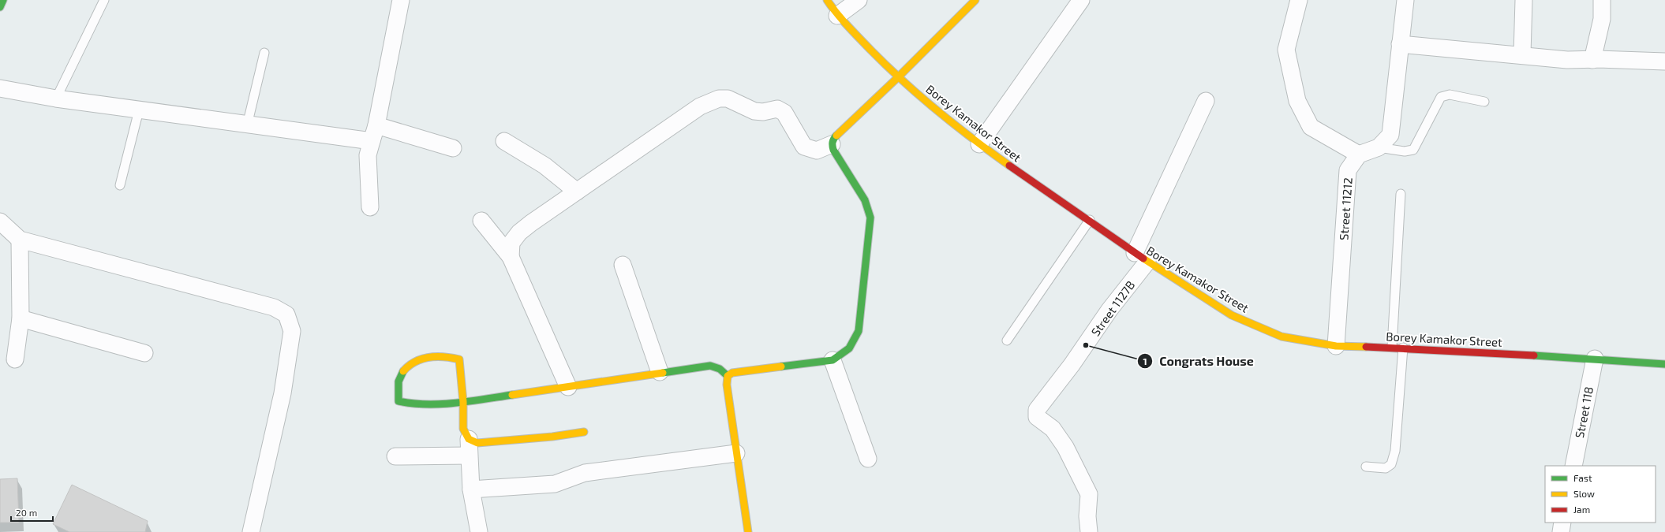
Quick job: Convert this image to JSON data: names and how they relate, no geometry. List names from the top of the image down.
{
  "streets": {
    "street": [
      "Borey Kamakor Street",
      "Street 11212",
      "Street 1127B",
      "Street 118"
    ]
  },
  "crossings": [
    ["Borey Kamakor Street", "Street 11212"],
    ["Borey Kamakor Street", "Street 1127B"],
    ["Borey Kamakor Street", "Street 118"]
  ],
  "places": ["Congrats House"],
  "legend": ["Fast", "Slow", "Jam"],
  "scale_bar": "20 m"
}
